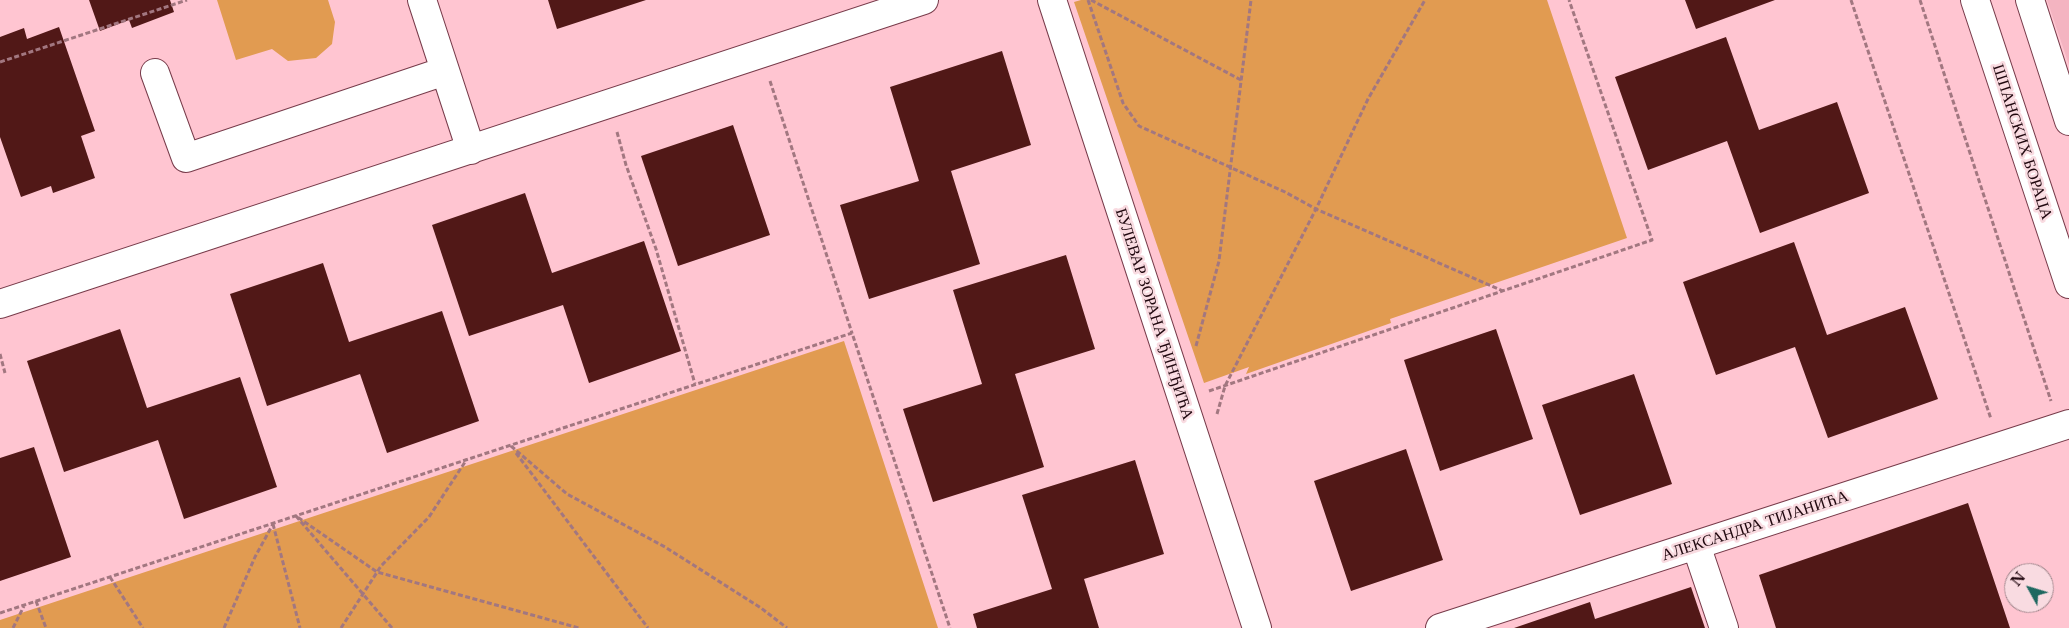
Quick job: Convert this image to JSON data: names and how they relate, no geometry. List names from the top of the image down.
{
  "streets": {
    "street": ["ШПАНСКИХ БОРАЦА", "БУЛЕВАР ЗОРАНА ЂИНЂИЋА", "АЛЕКСАНДРА ТИЈАНИЋА"]
  },
  "north": "top left"
}
